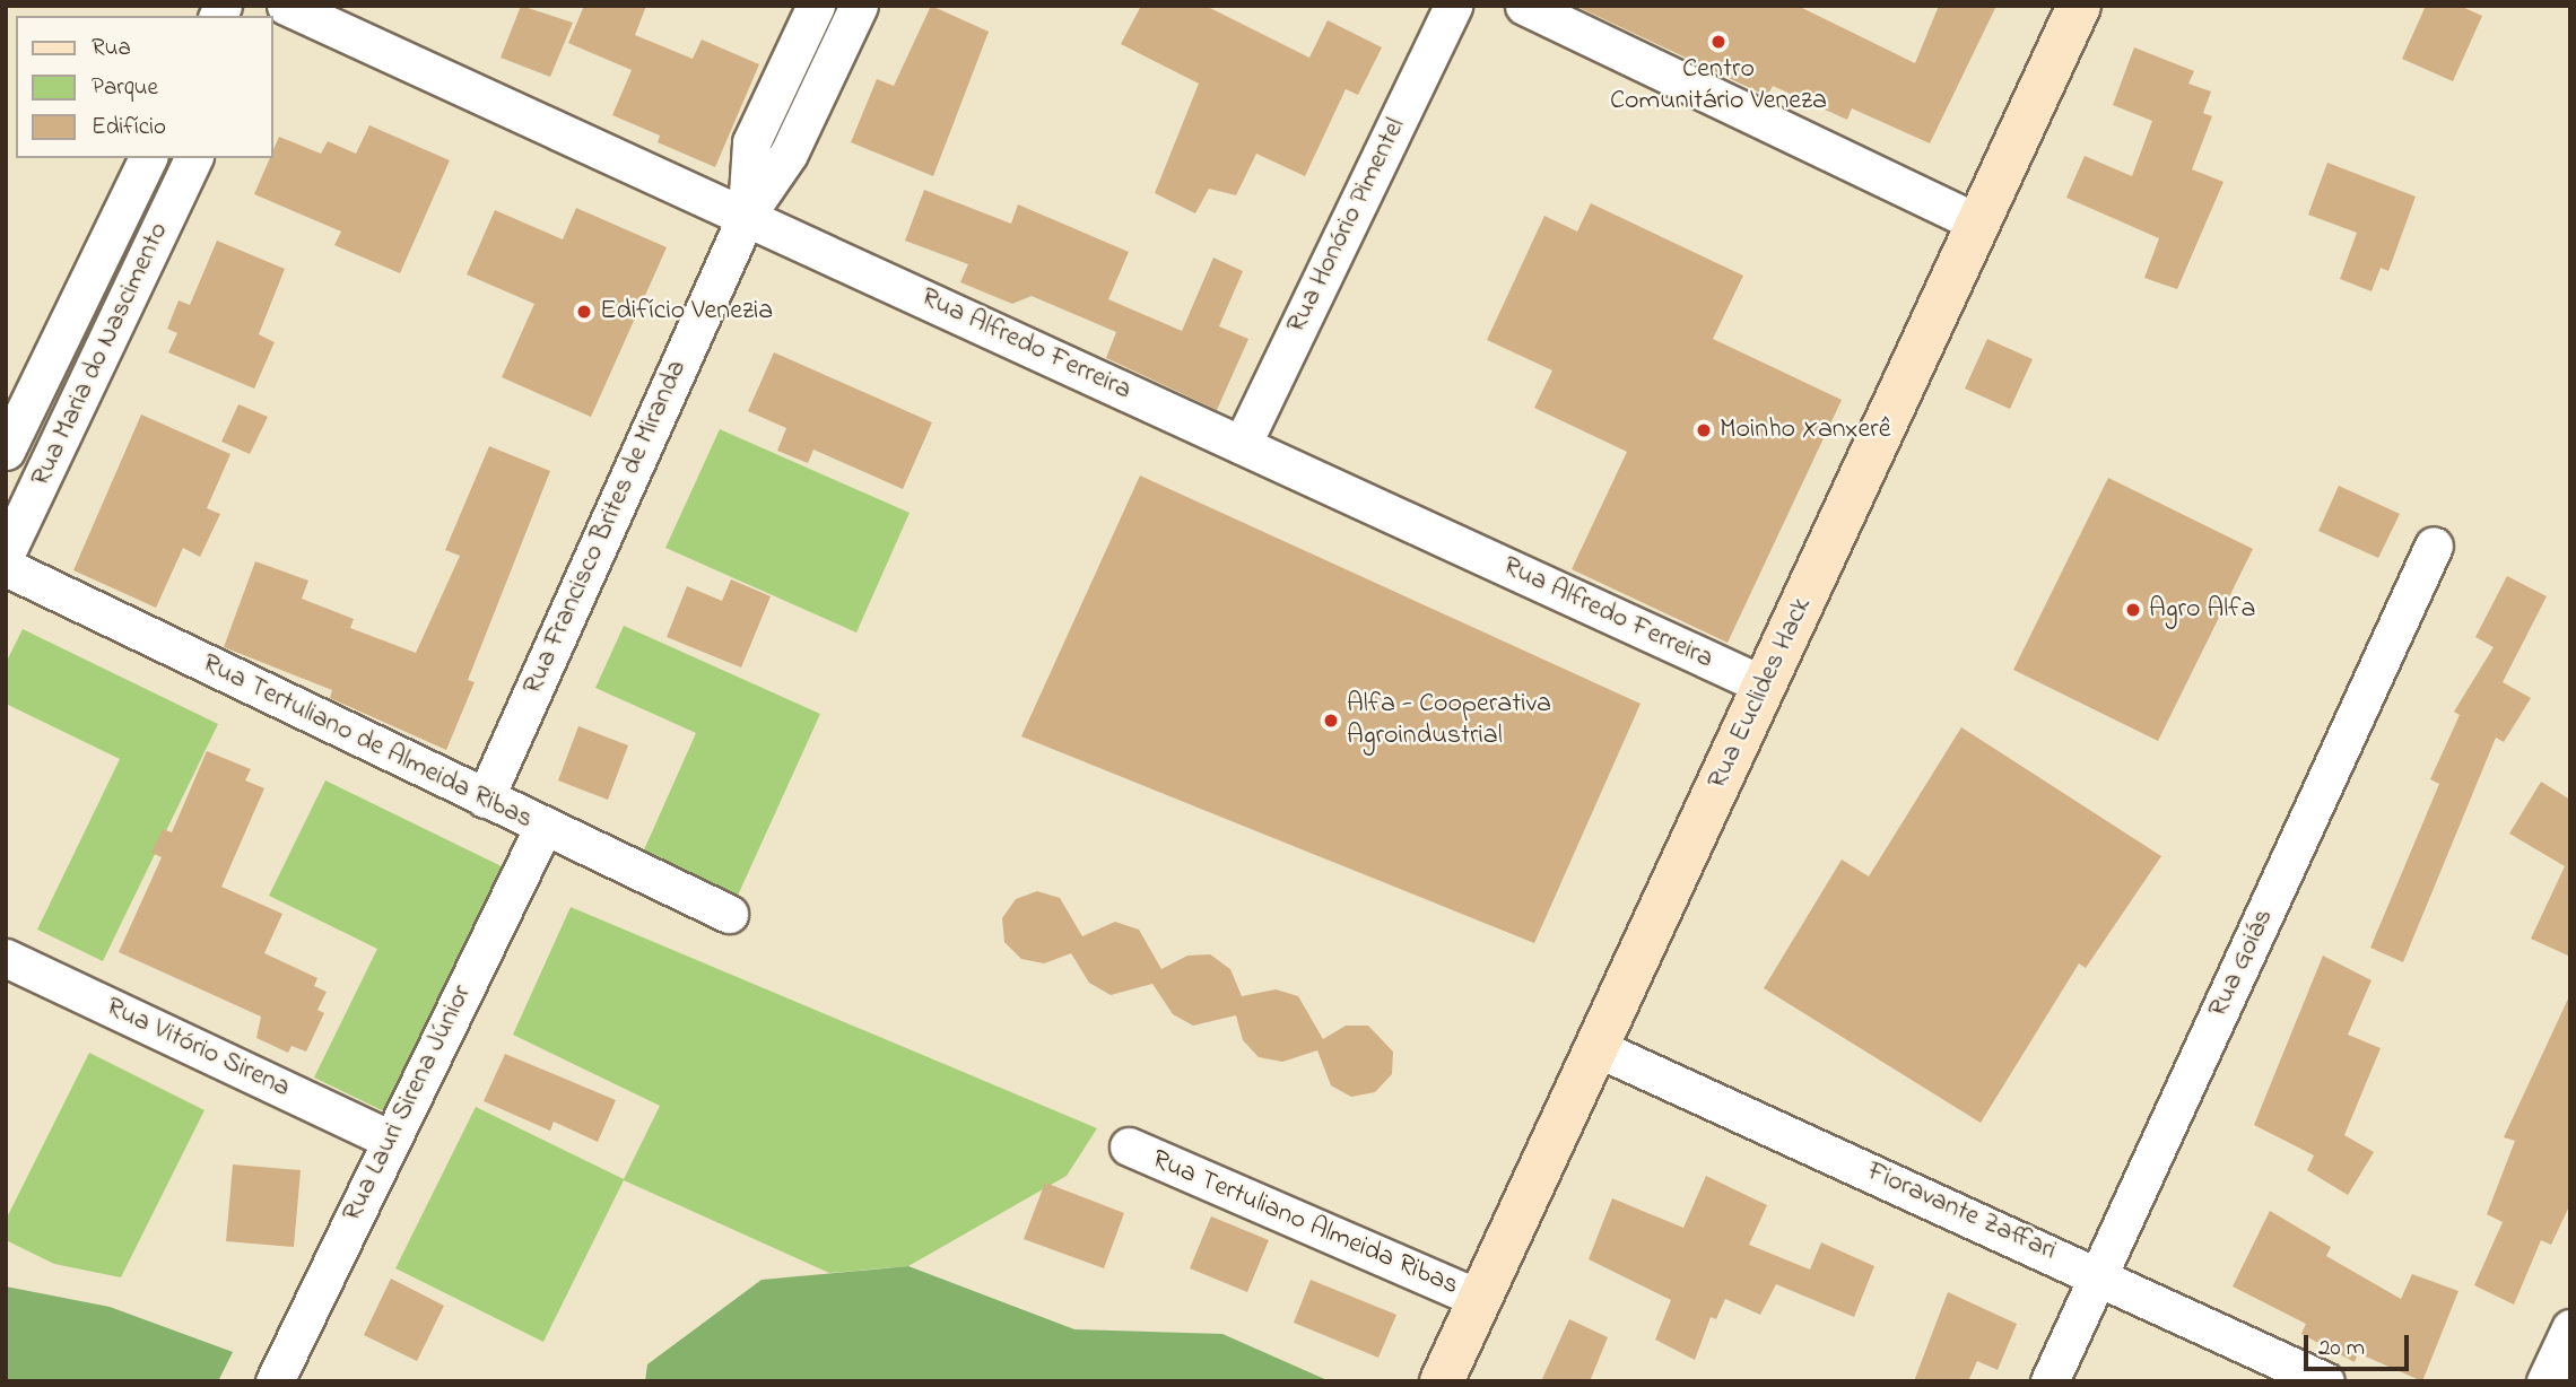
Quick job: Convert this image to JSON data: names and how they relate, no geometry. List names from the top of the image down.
{
  "streets": {
    "main road": ["Rua Euclides Hack"],
    "street": [
      "Rua Honório Pimentel",
      "Rua Alfredo Ferreira",
      "Rua Maria do Nascimento",
      "Rua Francisco Brites de Miranda",
      "Rua Tertuliano de Almeida Ribas",
      "Rua Goiás",
      "Rua Vitório Sirena",
      "Rua Lauri Sirena Júnior",
      "Fioravante Zaffari",
      "Rua Tertuliano Almeida Ribas"
    ]
  },
  "crossings": [
    ["Rua Honório Pimentel", "Rua Alfredo Ferreira"],
    ["Rua Alfredo Ferreira", "Rua Francisco Brites de Miranda"],
    ["Rua Alfredo Ferreira", "Rua Euclides Hack"],
    ["Rua Francisco Brites de Miranda", "Rua Tertuliano de Almeida Ribas"],
    ["Rua Euclides Hack", "Fioravante Zaffari"],
    ["Rua Euclides Hack", "Rua Tertuliano Almeida Ribas"],
    ["Rua Tertuliano de Almeida Ribas", "Rua Lauri Sirena Júnior"],
    ["Rua Goiás", "Fioravante Zaffari"],
    ["Rua Vitório Sirena", "Rua Lauri Sirena Júnior"]
  ],
  "places": [
    "Centro Comunitário Veneza",
    "Edifício Venezia",
    "Moinho Xanxerê",
    "Agro Alfa",
    "Alfa - Cooperativa Agroindustrial"
  ],
  "legend": ["Rua", "Parque", "Edifício"],
  "scale_bar": "20 m"
}
